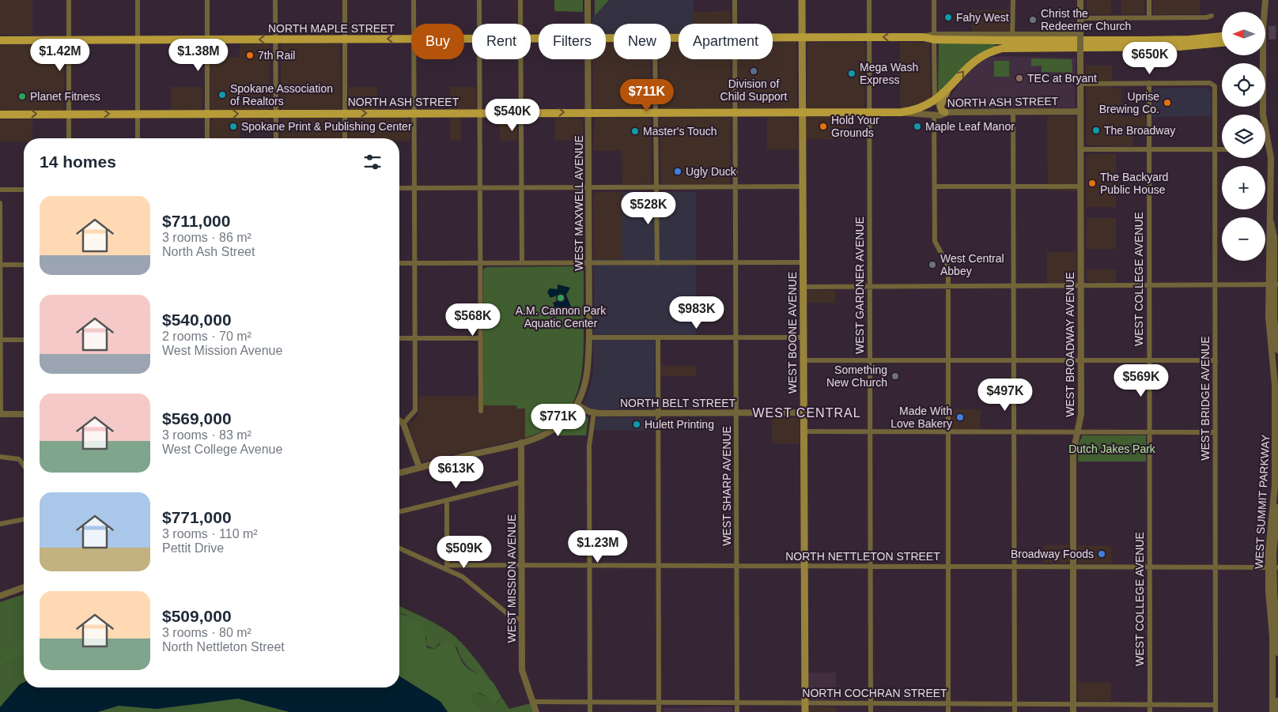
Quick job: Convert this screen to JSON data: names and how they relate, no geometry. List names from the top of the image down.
{
  "streets": {
    "main road": ["NORTH MAPLE STREET", "NORTH ASH STREET", "WEST BOONE AVENUE"],
    "street": [
      "WEST MAXWELL AVENUE",
      "WEST COLLEGE AVENUE",
      "WEST GARDNER AVENUE",
      "WEST BROADWAY AVENUE",
      "WEST BRIDGE AVENUE",
      "NORTH BELT STREET",
      "WEST SHARP AVENUE",
      "WEST SUMMIT PARKWAY",
      "NORTH NETTLETON STREET",
      "WEST MISSION AVENUE",
      "NORTH COCHRAN STREET"
    ]
  },
  "crossings": [
    ["NORTH MAPLE STREET", "WEST GARDNER AVENUE"],
    ["NORTH MAPLE STREET", "WEST BOONE AVENUE"],
    ["NORTH MAPLE STREET", "WEST BROADWAY AVENUE"],
    ["NORTH ASH STREET", "WEST MAXWELL AVENUE"],
    ["NORTH ASH STREET", "WEST GARDNER AVENUE"],
    ["NORTH ASH STREET", "WEST BOONE AVENUE"],
    ["NORTH ASH STREET", "WEST BROADWAY AVENUE"],
    ["NORTH ASH STREET", "WEST SHARP AVENUE"],
    ["WEST MAXWELL AVENUE", "NORTH BELT STREET"],
    ["WEST COLLEGE AVENUE", "WEST BRIDGE AVENUE"],
    ["WEST COLLEGE AVENUE", "NORTH NETTLETON STREET"],
    ["WEST COLLEGE AVENUE", "NORTH COCHRAN STREET"],
    ["WEST GARDNER AVENUE", "NORTH NETTLETON STREET"],
    ["WEST GARDNER AVENUE", "NORTH COCHRAN STREET"],
    ["WEST BOONE AVENUE", "NORTH BELT STREET"],
    ["WEST BOONE AVENUE", "NORTH NETTLETON STREET"],
    ["WEST BOONE AVENUE", "NORTH COCHRAN STREET"],
    ["WEST BROADWAY AVENUE", "NORTH NETTLETON STREET"],
    ["WEST BROADWAY AVENUE", "NORTH COCHRAN STREET"],
    ["WEST BRIDGE AVENUE", "NORTH NETTLETON STREET"],
    ["WEST BRIDGE AVENUE", "NORTH COCHRAN STREET"],
    ["NORTH BELT STREET", "WEST SHARP AVENUE"],
    ["WEST SHARP AVENUE", "NORTH NETTLETON STREET"],
    ["WEST SHARP AVENUE", "NORTH COCHRAN STREET"],
    ["WEST SUMMIT PARKWAY", "NORTH NETTLETON STREET"],
    ["NORTH NETTLETON STREET", "WEST MISSION AVENUE"],
    ["WEST MISSION AVENUE", "NORTH COCHRAN STREET"]
  ],
  "districts": ["WEST CENTRAL"],
  "parks": ["Dutch Jakes Park"],
  "places": [
    "Fahy West",
    "Christ the Redeemer Church",
    "7th Rail",
    "Division of Child Support",
    "Mega Wash Express",
    "TEC at Bryant",
    "Spokane Association of Realtors",
    "Planet Fitness",
    "Uprise Brewing Co.",
    "Spokane Print & Publishing Center",
    "Hold Your Grounds",
    "Maple Leaf Manor",
    "The Broadway",
    "Master's Touch",
    "Ugly Duck",
    "The Backyard Public House",
    "West Central Abbey",
    "A.M. Cannon Park Aquatic Center",
    "Something New Church",
    "Made With Love Bakery",
    "Hulett Printing",
    "Broadway Foods"
  ],
  "north": "left",
  "page": {
    "map_buttons": ["+", "−"],
    "chip": [
      "Buy",
      "Rent",
      "Filters",
      "New",
      "Apartment"
    ],
    "price": [
      "$1.42M",
      "$1.38M",
      "$650K",
      "$711K",
      "$540K",
      "$528K",
      "$983K",
      "$568K",
      "$569K",
      "$497K",
      "$771K",
      "$613K",
      "$1.23M",
      "$509K"
    ],
    "heading": "14 homes",
    "list": [
      {
        "name": "$711,000",
        "note": "3 rooms · 86 m² · North Ash Street"
      },
      {
        "name": "$540,000",
        "note": "2 rooms · 70 m² · West Mission Avenue"
      },
      {
        "name": "$569,000",
        "note": "3 rooms · 83 m² · West College Avenue"
      },
      {
        "name": "$771,000",
        "note": "3 rooms · 110 m² · Pettit Drive"
      },
      {
        "name": "$509,000",
        "note": "3 rooms · 80 m² · North Nettleton Street"
      }
    ]
  }
}
